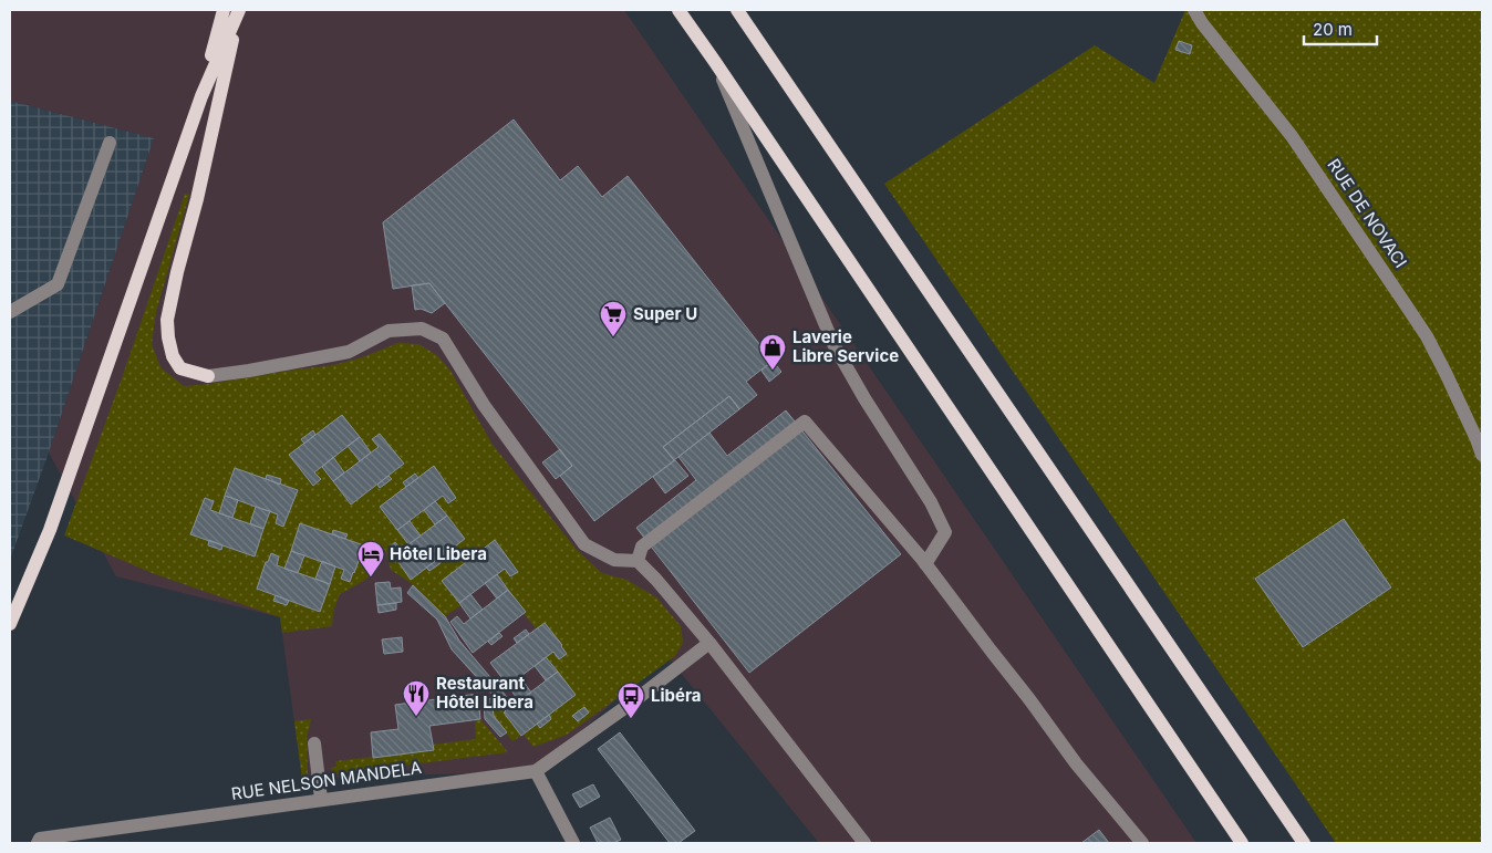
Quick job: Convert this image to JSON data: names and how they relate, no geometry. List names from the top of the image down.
{
  "streets": {
    "street": ["RUE DE NOVACI", "RUE NELSON MANDELA"]
  },
  "places": {
    "supermarket": ["Super U"],
    "shop": ["Laverie Libre Service"],
    "hotel": ["Hôtel Libera"],
    "restaurant": ["Restaurant Hôtel Libera"],
    "bus stop": ["Libéra"]
  },
  "scale_bar": "20 m"
}
